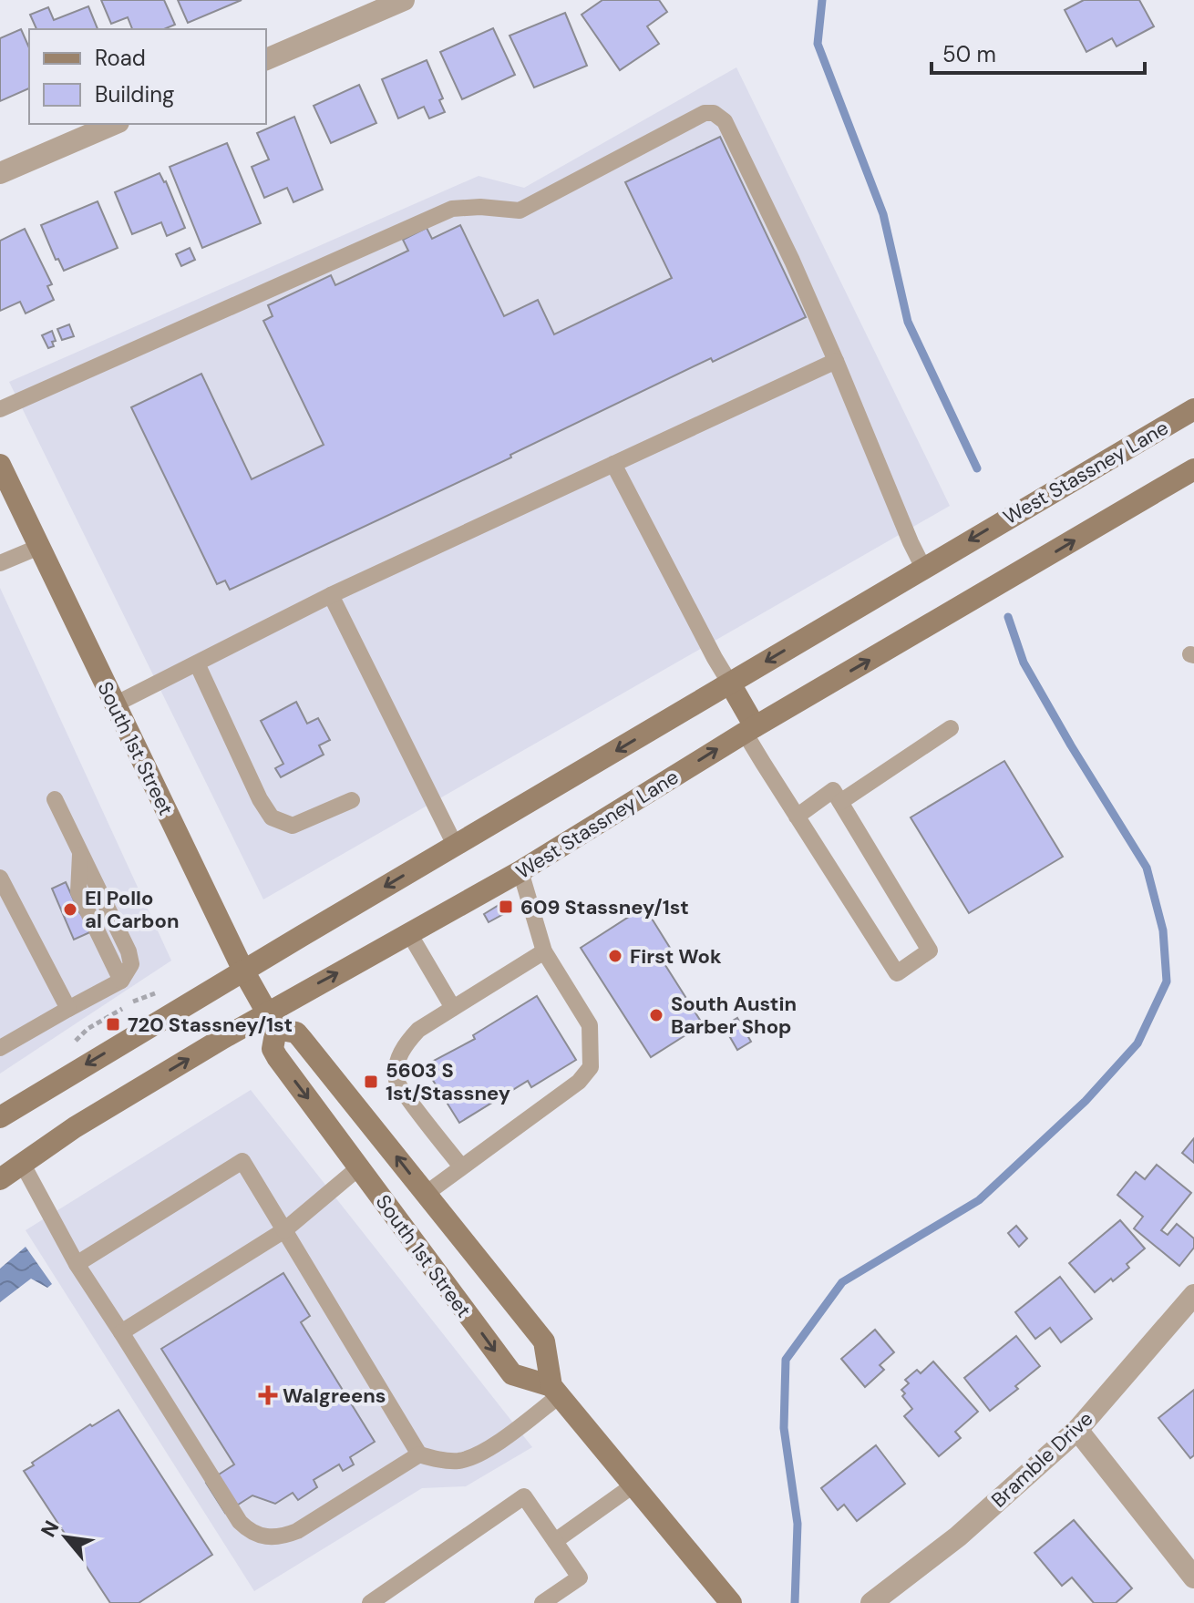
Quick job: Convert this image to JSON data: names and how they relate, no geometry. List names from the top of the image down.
{
  "streets": {
    "main road": ["West Stassney Lane", "South 1st Street"],
    "street": ["Bramble Drive"]
  },
  "crossings": [
    ["West Stassney Lane", "South 1st Street"]
  ],
  "places": {
    "transit": ["609 Stassney/1st", "720 Stassney/1st", "5603 S 1st/Stassney"],
    "other": ["El Pollo al Carbon", "First Wok", "South Austin Barber Shop"],
    "health": ["Walgreens"]
  },
  "legend": ["Road", "Building"],
  "scale_bar": "50 m",
  "north": "top left"
}
